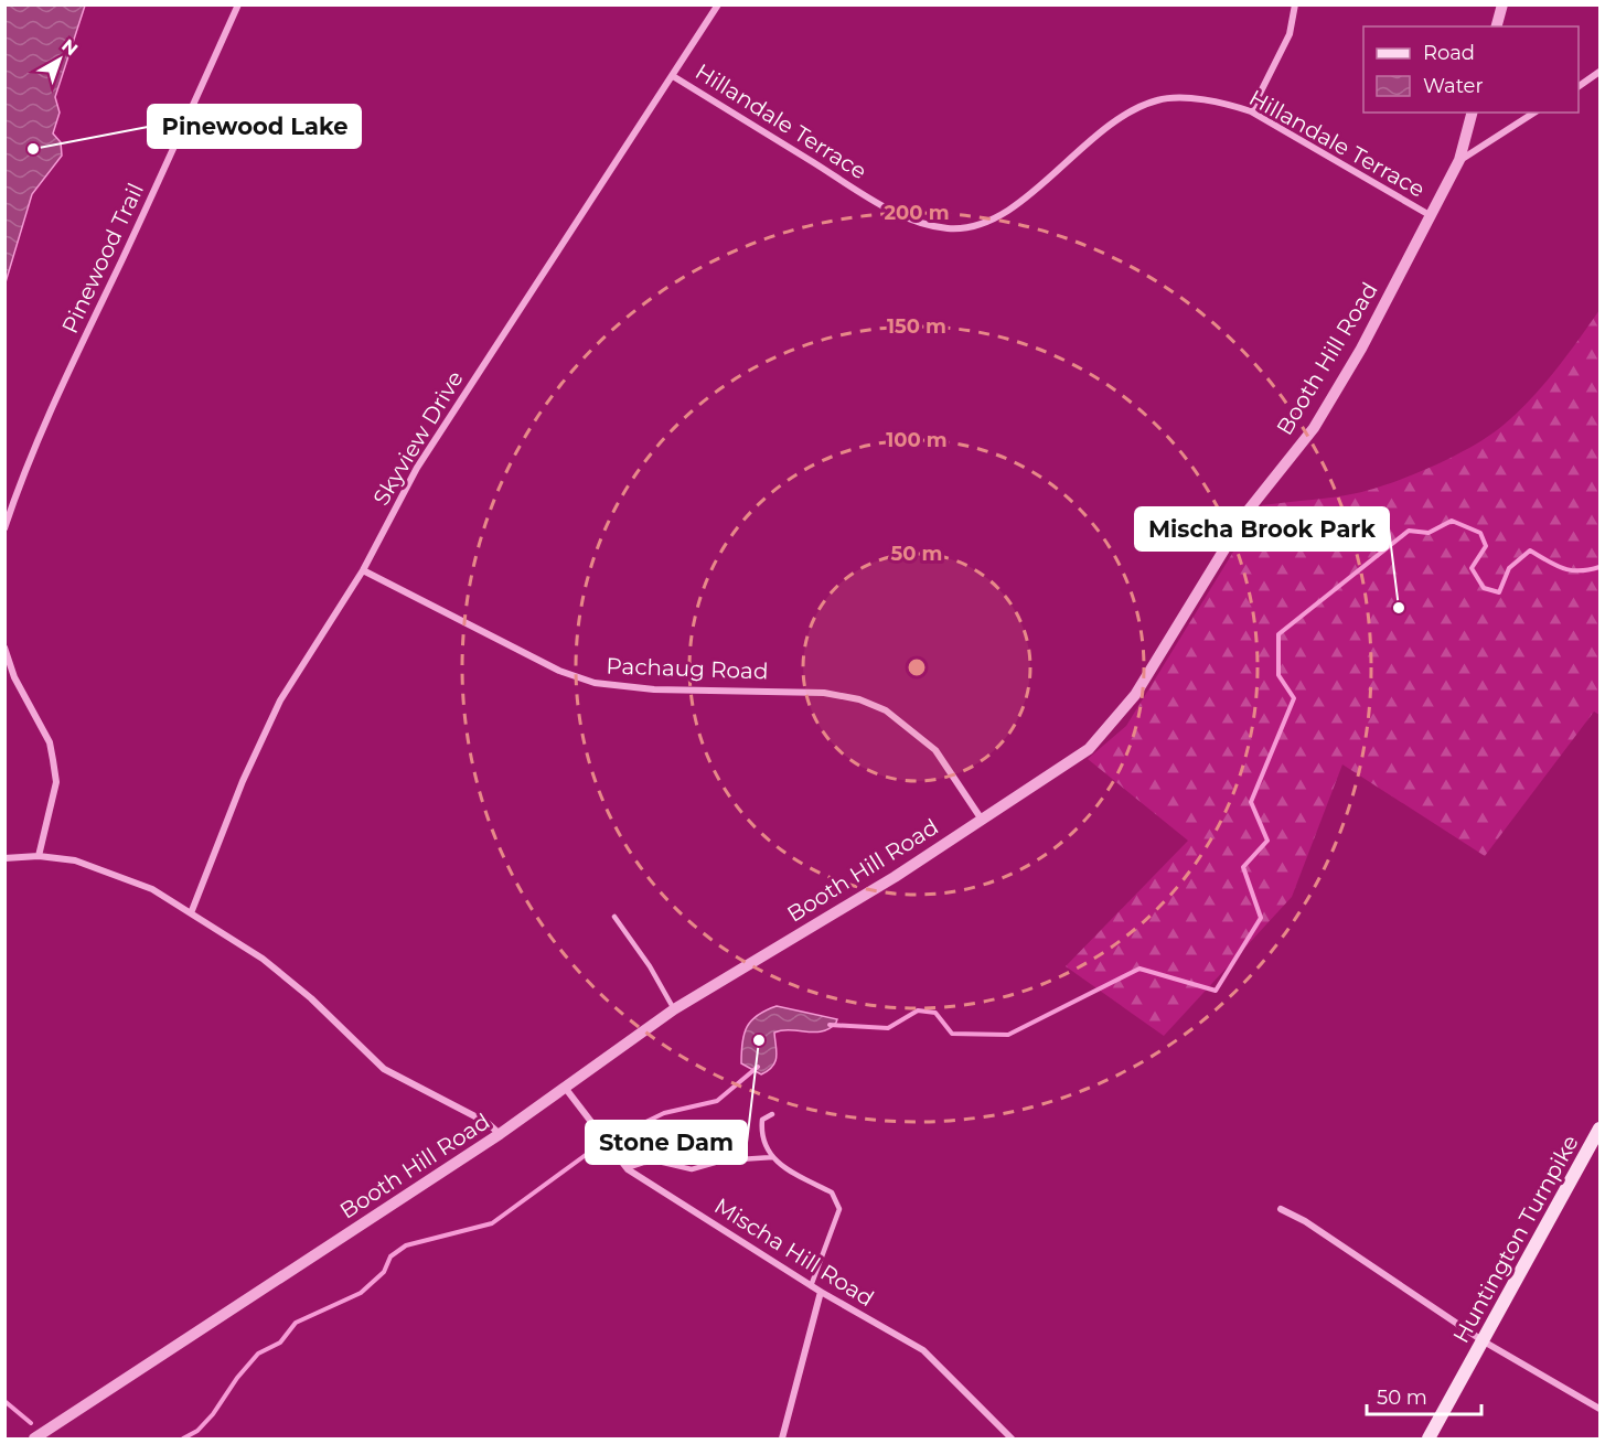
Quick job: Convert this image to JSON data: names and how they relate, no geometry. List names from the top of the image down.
{
  "streets": {
    "main road": ["Huntington Turnpike"],
    "street": [
      "Hillandale Terrace",
      "Pinewood Trail",
      "Booth Hill Road",
      "Skyview Drive",
      "Pachaug Road",
      "Mischa Hill Road"
    ]
  },
  "crossings": [
    ["Hillandale Terrace", "Booth Hill Road"],
    ["Hillandale Terrace", "Skyview Drive"],
    ["Booth Hill Road", "Pachaug Road"],
    ["Booth Hill Road", "Mischa Hill Road"],
    ["Skyview Drive", "Pachaug Road"]
  ],
  "places": ["Pinewood Lake", "Mischa Brook Park", "Stone Dam"],
  "legend": ["Road", "Water"],
  "scale_bar": "50 m",
  "north": "top right",
  "rings": [
    "200 m",
    "150 m",
    "100 m",
    "50 m"
  ]
}
